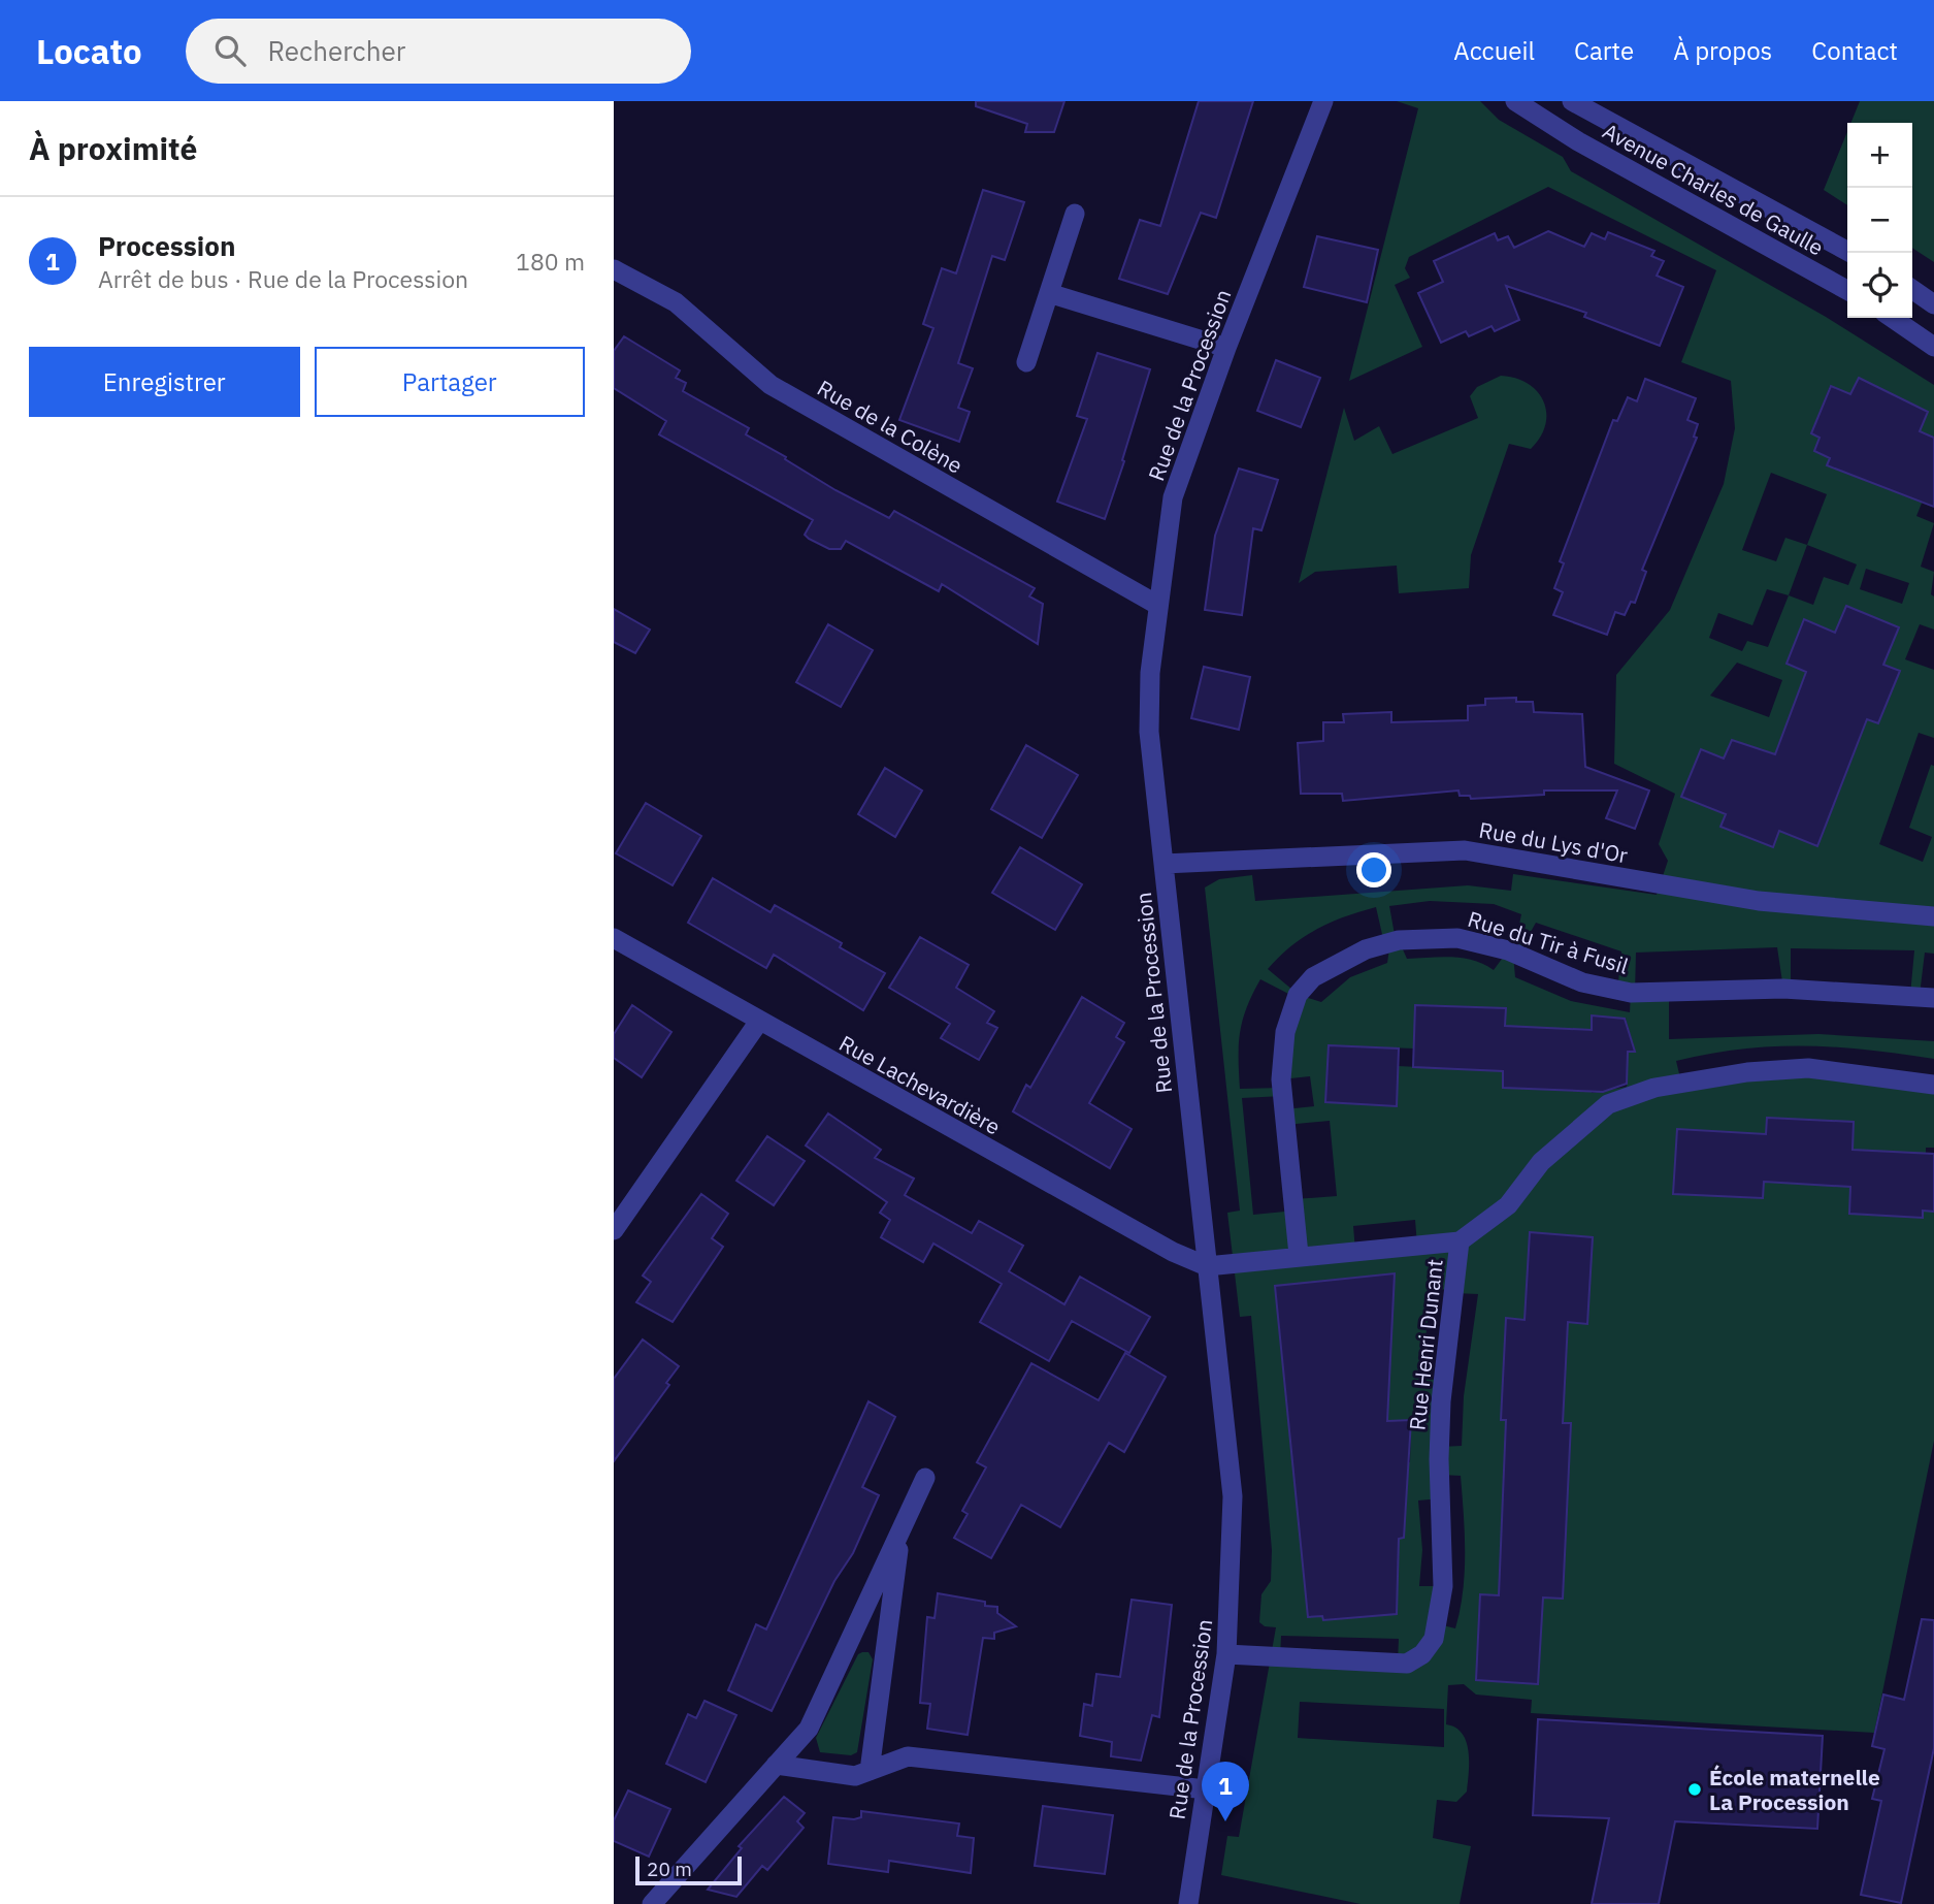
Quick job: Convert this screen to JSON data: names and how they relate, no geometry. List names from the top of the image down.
{
  "streets": {
    "street": [
      "Avenue Charles de Gaulle",
      "Rue de la Procession",
      "Rue de la Colène",
      "Rue du Lys d'Or",
      "Rue du Tir à Fusil",
      "Rue Lachevardière",
      "Rue Henri Dunant"
    ]
  },
  "crossings": [
    ["Rue de la Procession", "Rue de la Colène"],
    ["Rue de la Procession", "Rue du Lys d'Or"],
    ["Rue de la Procession", "Rue Lachevardière"],
    ["Rue de la Procession", "Rue Henri Dunant"]
  ],
  "places": ["École maternelle La Procession"],
  "scale_bar": "20 m",
  "page": {
    "header": "Locato",
    "search": "Rechercher",
    "nav": [
      "Accueil",
      "Carte",
      "À propos",
      "Contact"
    ],
    "heading": "À proximité",
    "map_buttons": ["+", "−"],
    "list": [
      {
        "mark": "1",
        "name": "Procession",
        "note": "Arrêt de bus · Rue de la Procession",
        "value": "180 m"
      }
    ],
    "buttons": ["Enregistrer", "Partager"],
    "pins": "1",
    "scale": "20 m"
  }
}
